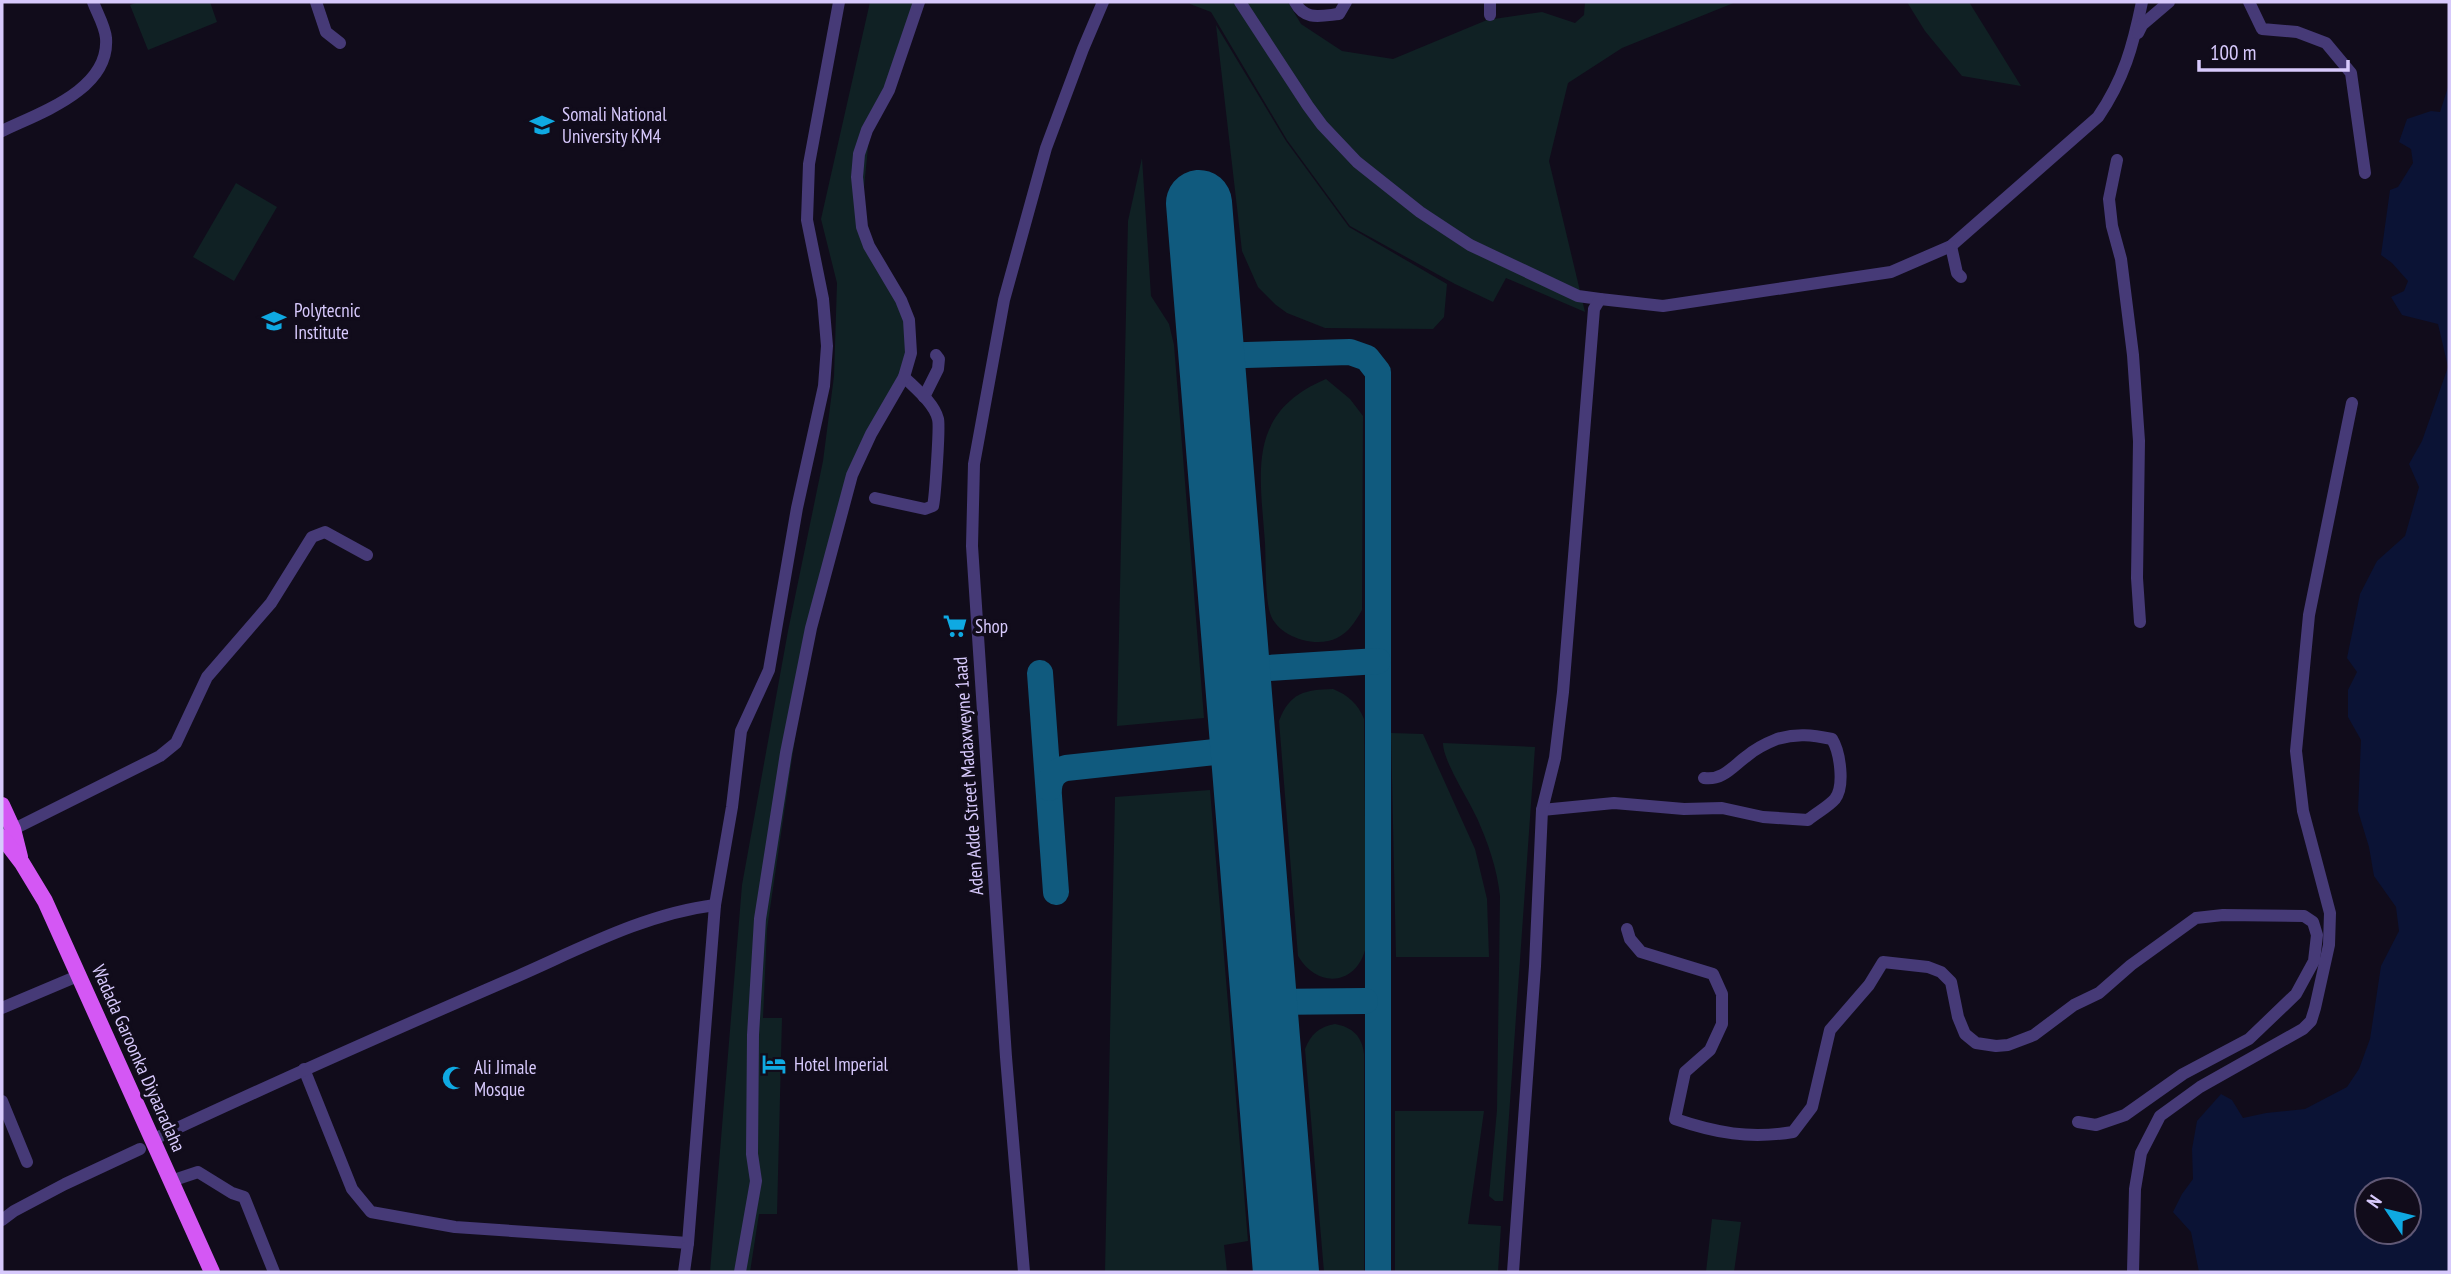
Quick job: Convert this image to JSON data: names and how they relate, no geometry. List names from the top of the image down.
{
  "streets": {
    "main road": ["Wadada Garoonka Diyaaradaha"],
    "street": ["Aden Adde Street Madaxweyne 1aad"]
  },
  "places": {
    "school or university": ["Somali National University KM4", "Polytecnic Institute"],
    "supermarket": ["Shop"],
    "hotel": ["Hotel Imperial"],
    "mosque": ["Ali Jimale Mosque"]
  },
  "scale_bar": "100 m",
  "north": "top left"
}
